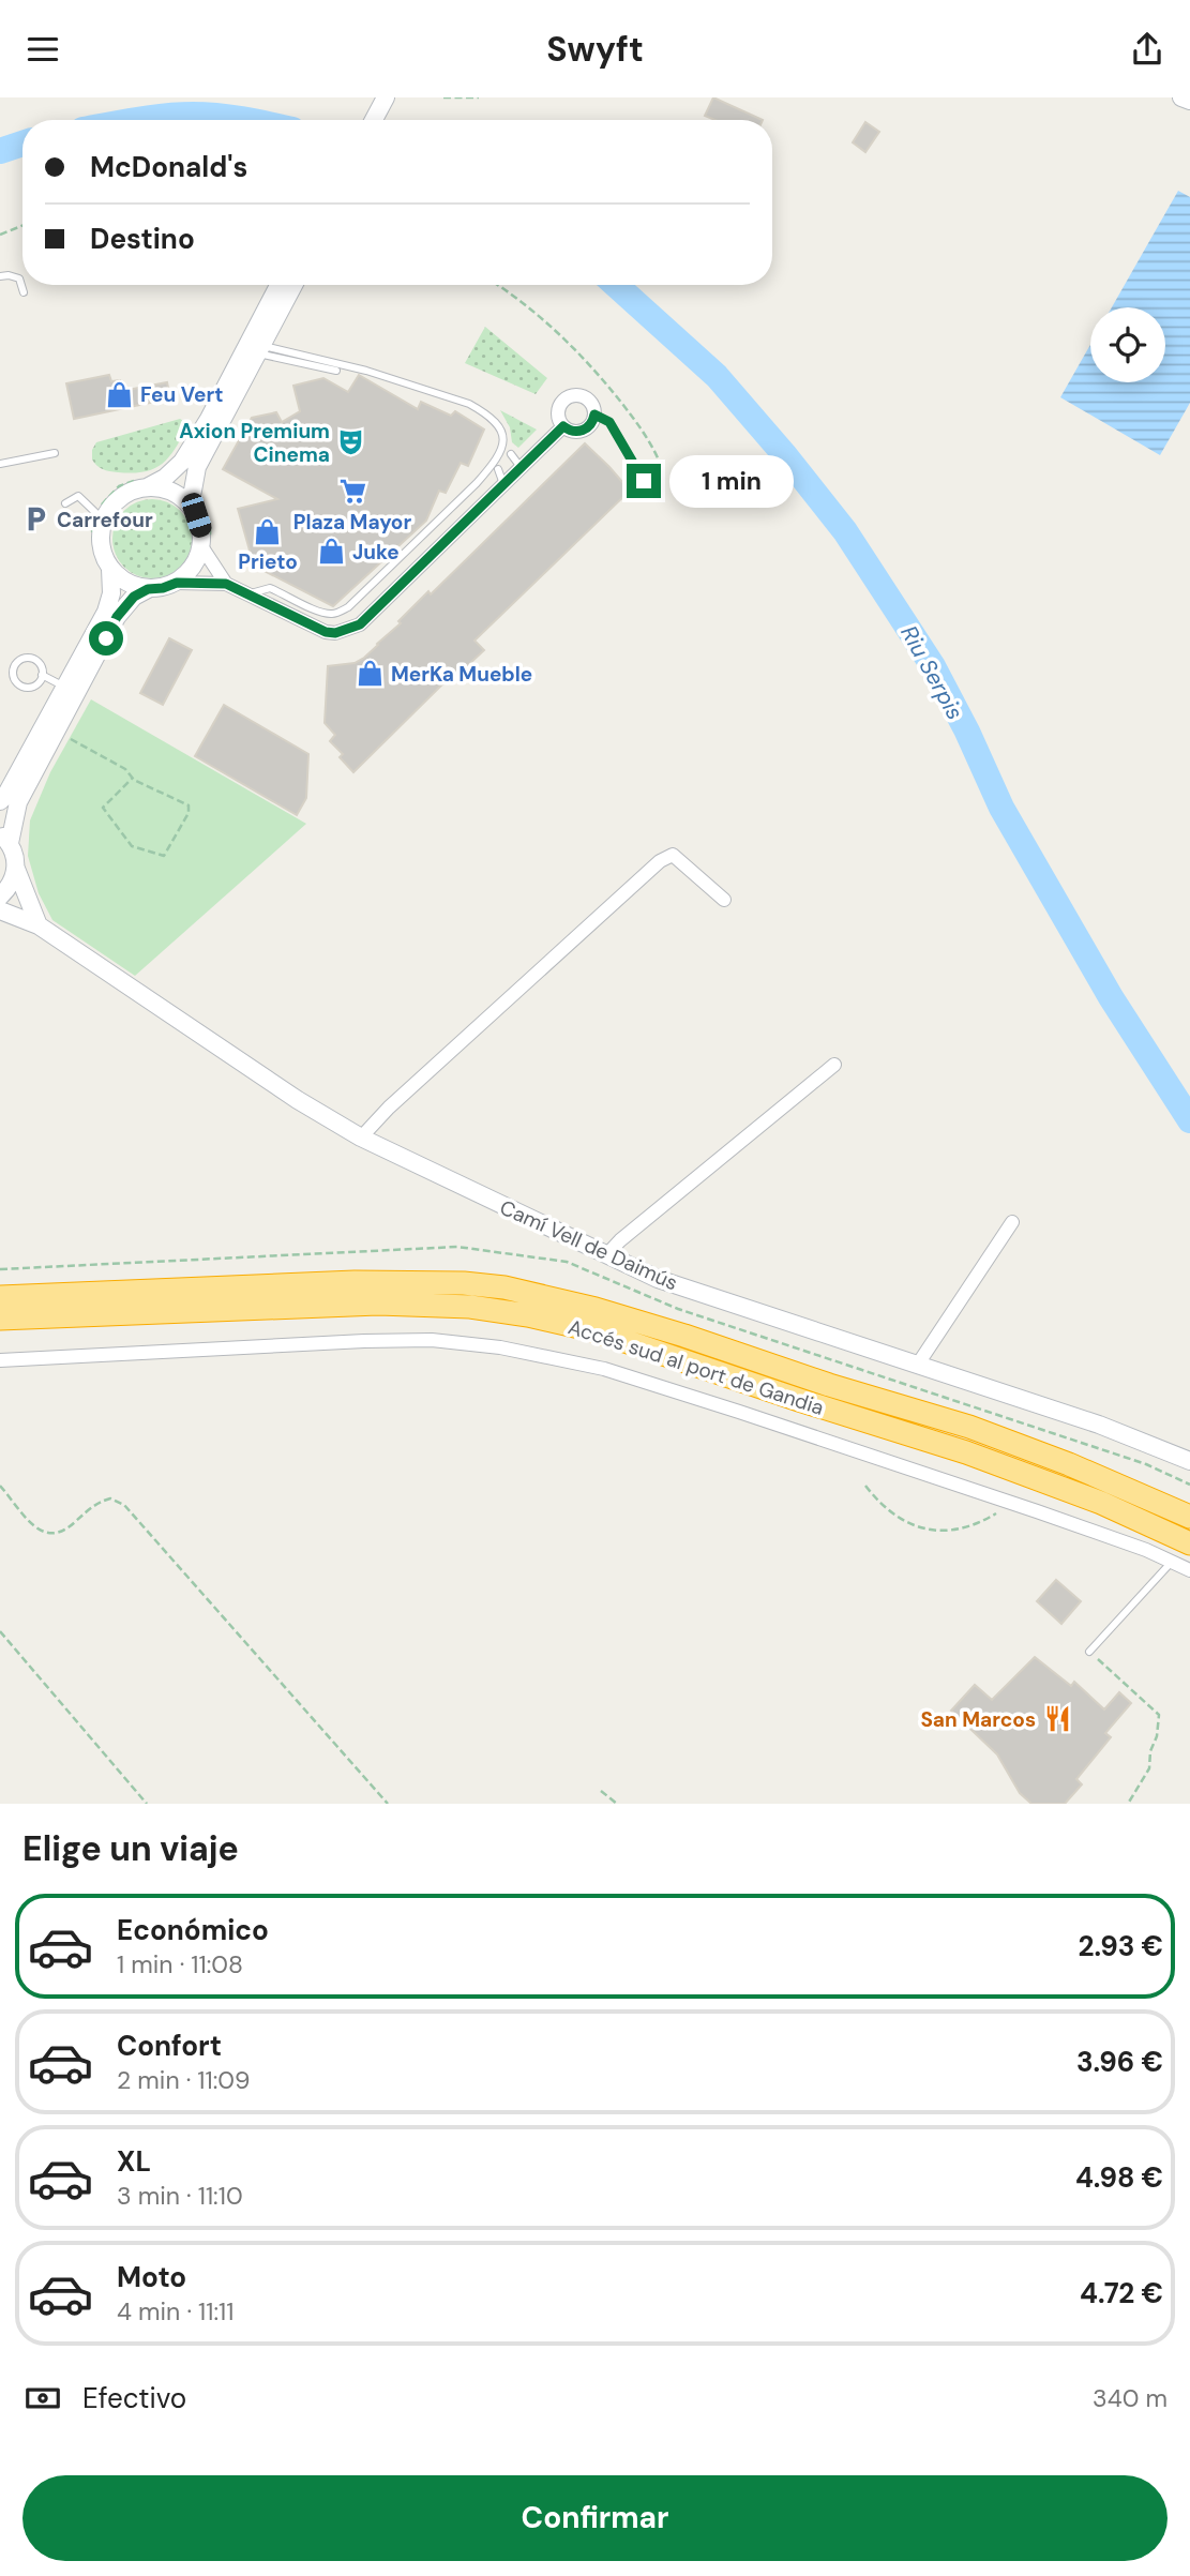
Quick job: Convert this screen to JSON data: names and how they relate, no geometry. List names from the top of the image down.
{
  "streets": {
    "highway": ["Accés sud al port de Gandia"],
    "main road": ["Camí Vell de Daimús"]
  },
  "water": ["Riu Serpis"],
  "places": {
    "shop": [
      "Feu Vert",
      "Prieto",
      "Juke",
      "MerKa Mueble"
    ],
    "theatre": ["Axion Premium Cinema"],
    "supermarket": ["Plaza Mayor"],
    "parking": ["Carrefour"],
    "restaurant": ["San Marcos"]
  },
  "page": {
    "header": "Swyft",
    "banner": ["McDonald's", "Destino"],
    "bubble": "1 min",
    "heading": "Elige un viaje",
    "list": [
      {
        "name": "Económico",
        "note": "1 min · 11:08",
        "value": "2.93 €"
      },
      {
        "name": "Confort",
        "note": "2 min · 11:09",
        "value": "3.96 €"
      },
      {
        "name": "XL",
        "note": "3 min · 11:10",
        "value": "4.98 €"
      },
      {
        "name": "Moto",
        "note": "4 min · 11:11",
        "value": "4.72 €"
      }
    ],
    "pay": ["Efectivo", "340 m"],
    "buttons": "Confirmar"
  }
}
